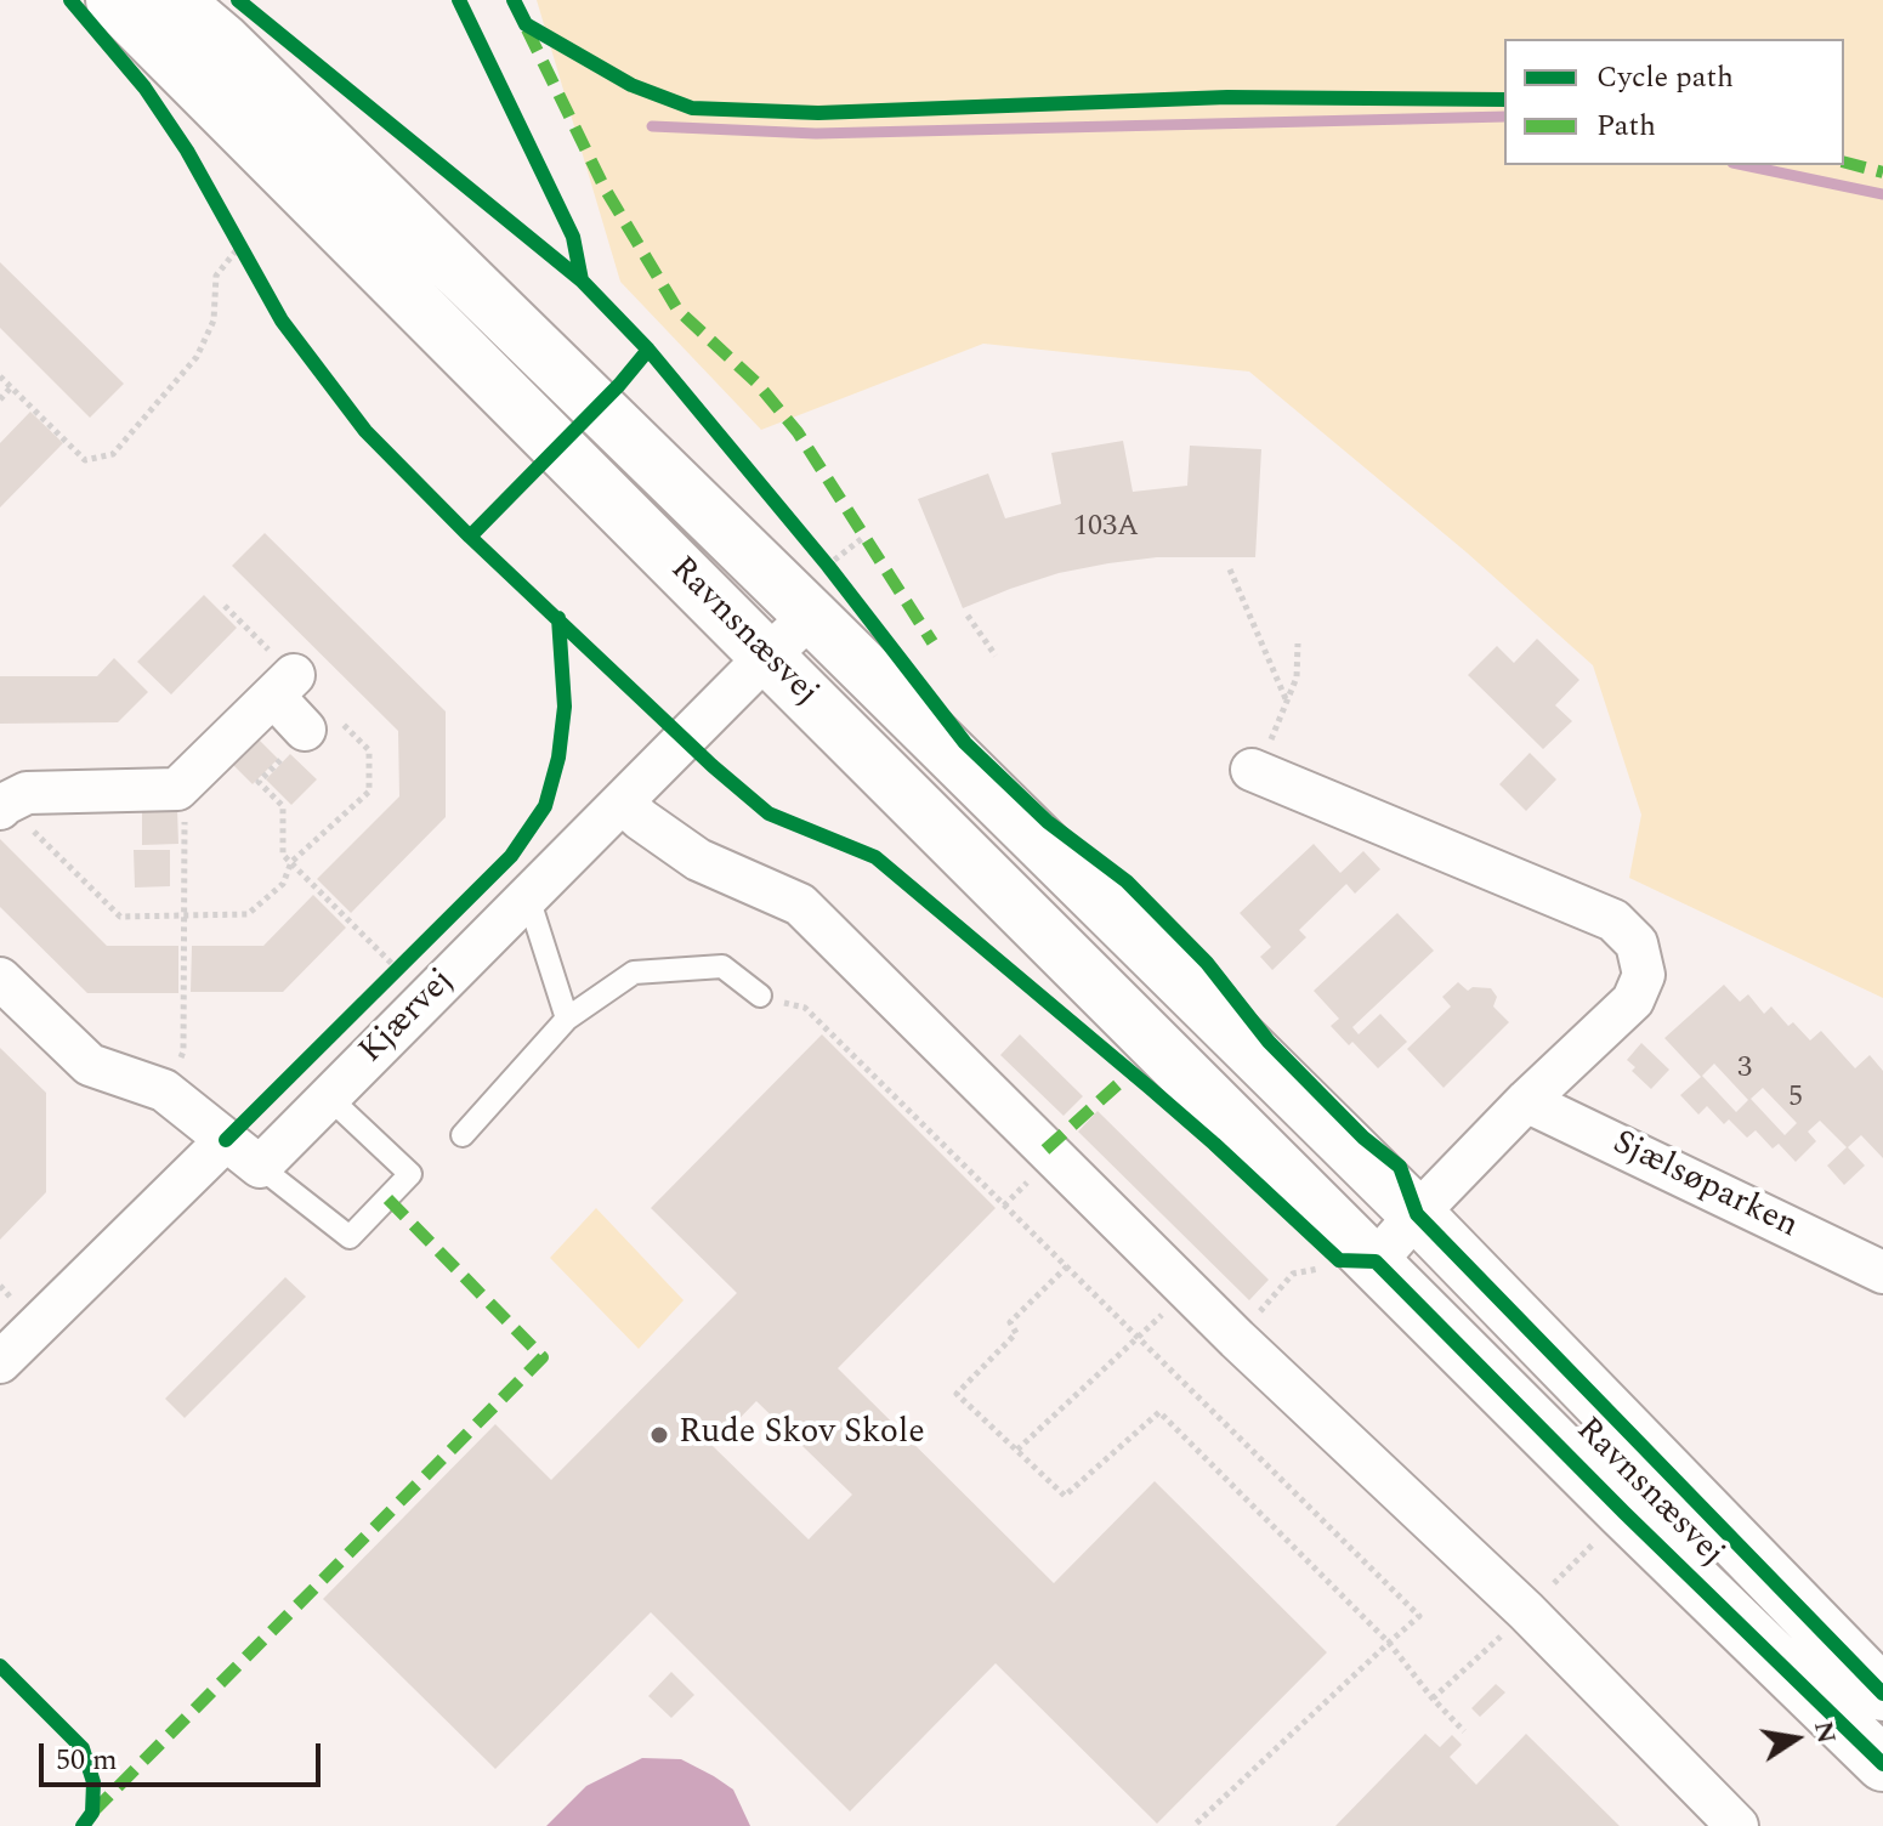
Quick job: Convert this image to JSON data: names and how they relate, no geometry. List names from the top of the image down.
{
  "streets": {
    "main road": ["Ravnsnæsvej"],
    "street": ["Kjærvej", "Sjælsøparken"]
  },
  "crossings": [
    ["Ravnsnæsvej", "Kjærvej"]
  ],
  "places": ["Rude Skov Skole"],
  "house_numbers": ["103A", "3", "5"],
  "legend": ["Cycle path", "Path"],
  "scale_bar": "50 m",
  "north": "right"
}
